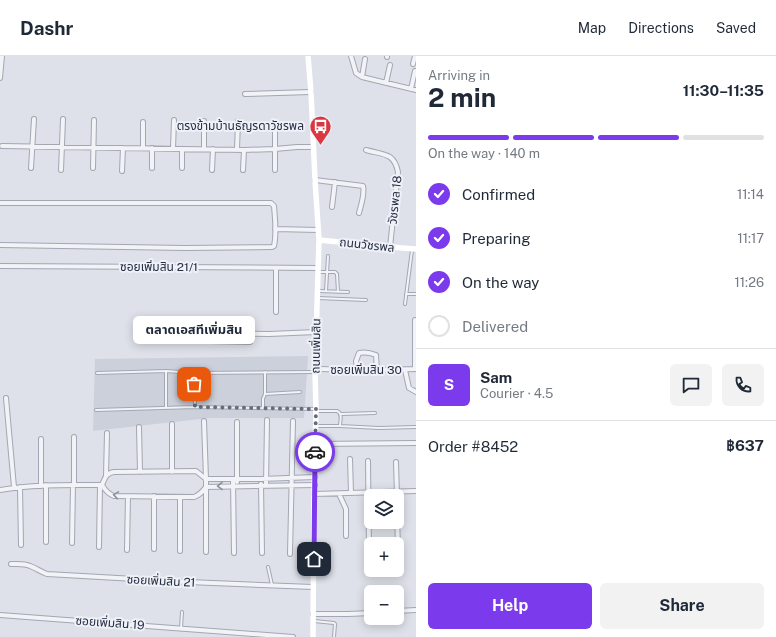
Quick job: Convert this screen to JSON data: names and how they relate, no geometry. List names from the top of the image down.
{
  "streets": {
    "street": [
      "วัชรพล 18",
      "ถนนวัชรพล",
      "ซอยเพิ่มสิน 21/1",
      "ถนนเพิ่มสิน",
      "ซอยเพิ่มสิน 30",
      "ซอยเพิ่มสิน 21",
      "ซอยเพิ่มสิน 19"
    ]
  },
  "crossings": [
    ["วัชรพล 18", "ถนนวัชรพล"],
    ["ถนนวัชรพล", "ถนนเพิ่มสิน"],
    ["ซอยเพิ่มสิน 21/1", "ถนนเพิ่มสิน"],
    ["ถนนเพิ่มสิน", "ซอยเพิ่มสิน 30"],
    ["ถนนเพิ่มสิน", "ซอยเพิ่มสิน 21"]
  ],
  "places": {
    "bus stop": ["ตรงข้ามบ้านธัญรดาวัชรพล"],
    "other": ["ตลาดเอสทีเพิ่มสิน"]
  },
  "page": {
    "header": "Dashr",
    "nav": ["Map", "Directions", "Saved"],
    "heading": ["2 min", "Arriving in", "11:30–11:35"],
    "panel": [
      "Sam",
      "Courier · 4.5",
      "Order #8452",
      "฿637"
    ],
    "bar": "On the way · 140 m",
    "list": [
      ["Confirmed", "11:14"],
      ["Preparing", "11:17"],
      ["On the way", "11:26"],
      "Delivered"
    ],
    "bubble": "ตลาดเอสทีเพิ่มสิน",
    "round": "S",
    "map_buttons": ["+", "−"],
    "buttons": ["Help", "Share"]
  }
}
